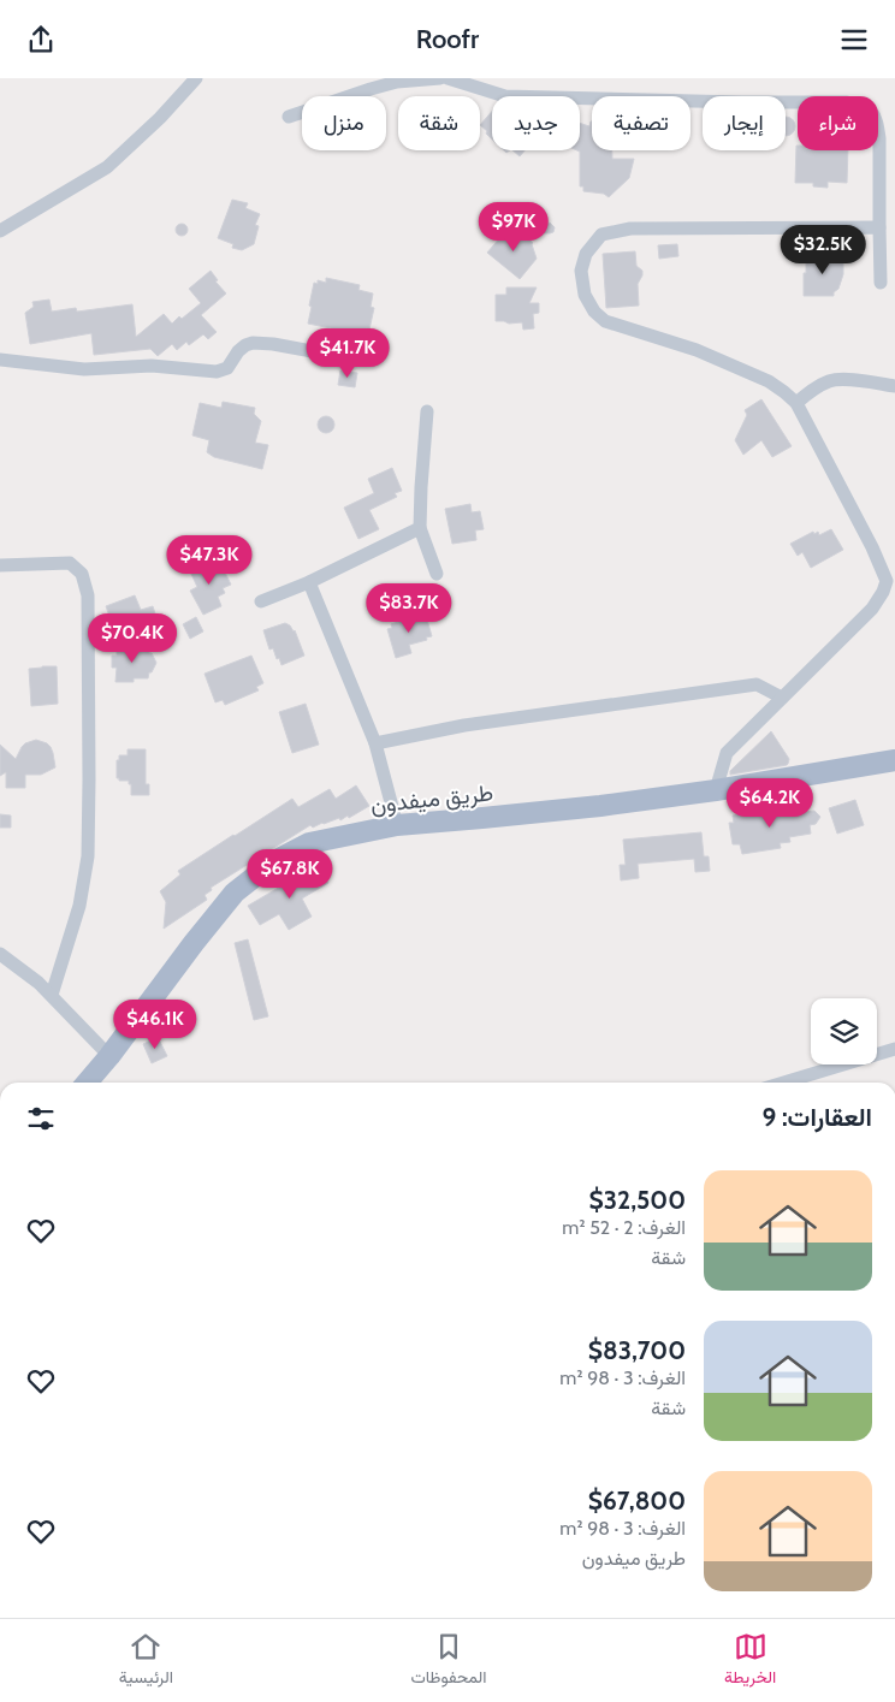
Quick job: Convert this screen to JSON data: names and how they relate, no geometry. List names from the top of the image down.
{
  "streets": {
    "main road": ["طريق ميفدون"]
  },
  "page": {
    "header": "Roofr",
    "chip": [
      "شراء",
      "إيجار",
      "تصفية",
      "جديد",
      "شقة",
      "منزل"
    ],
    "price": [
      "$97K",
      "$32.5K",
      "$41.7K",
      "$47.3K",
      "$83.7K",
      "$70.4K",
      "$64.2K",
      "$67.8K",
      "$46.1K"
    ],
    "heading": "العقارات: 9",
    "list": [
      {
        "name": "$32,500",
        "note": "الغرف: 2 · 52 m² · شقة"
      },
      {
        "name": "$83,700",
        "note": "الغرف: 3 · 98 m² · شقة"
      },
      {
        "name": "$67,800",
        "note": "الغرف: 3 · 98 m² · طريق ميفدون"
      }
    ],
    "tabs": ["الخريطة", "المحفوظات", "الرئيسية"]
  }
}
